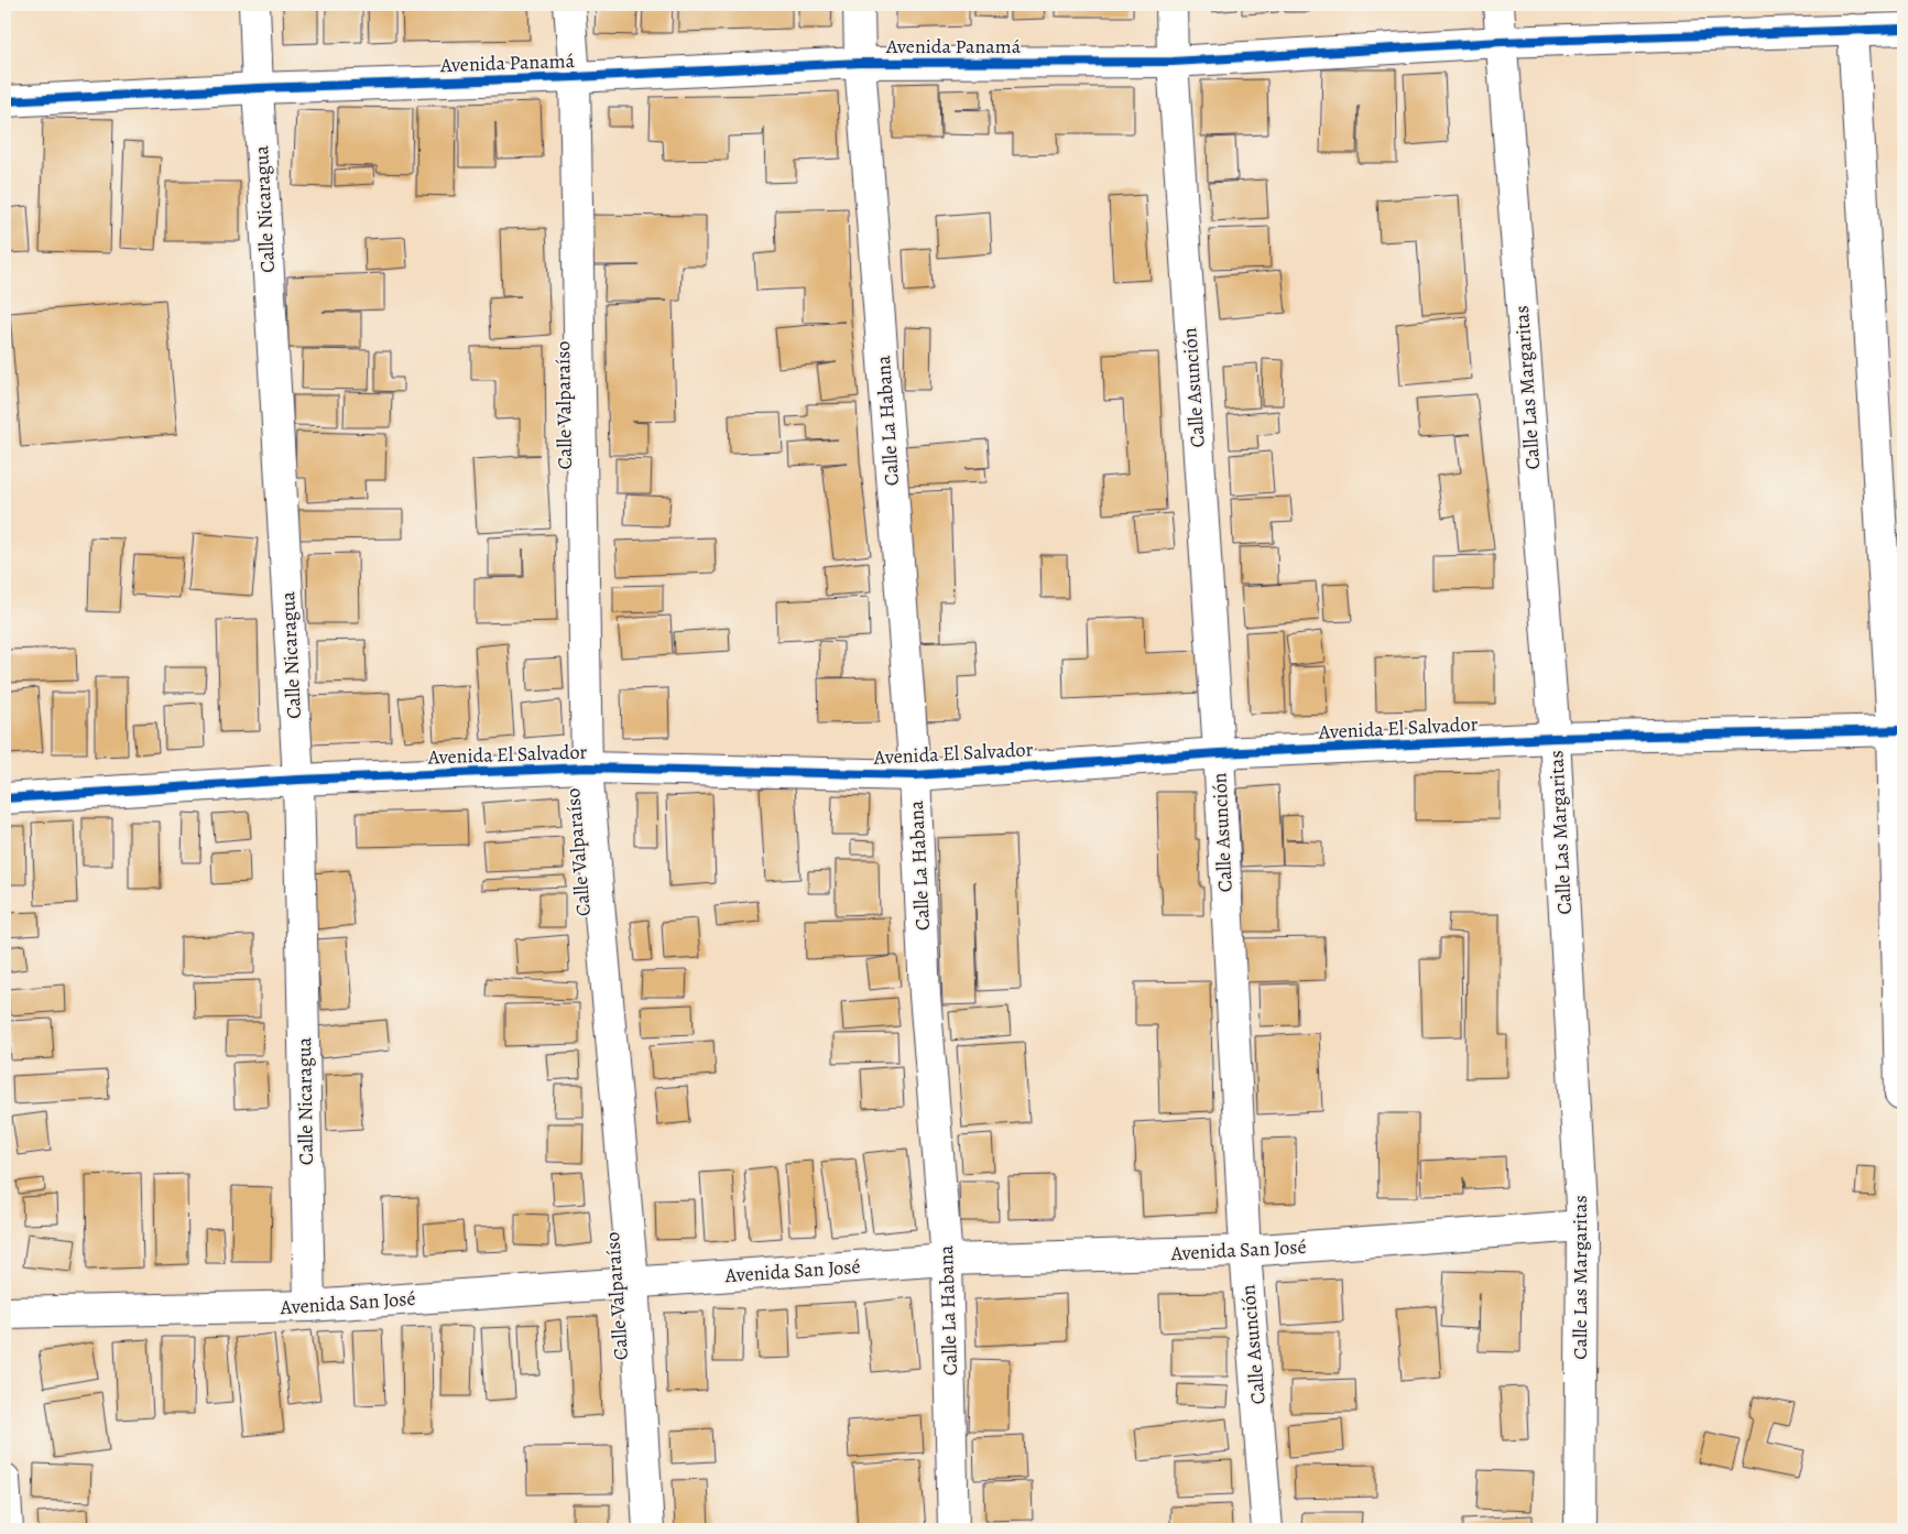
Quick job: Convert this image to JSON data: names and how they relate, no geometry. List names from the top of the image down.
{
  "streets": {
    "street": [
      "Avenida Panamá",
      "Calle Nicaragua",
      "Calle Asunción",
      "Calle Las Margaritas",
      "Calle Valparaíso",
      "Calle La Habana",
      "Avenida El Salvador",
      "Avenida San José"
    ]
  },
  "crossings": [
    ["Avenida Panamá", "Calle Nicaragua"],
    ["Avenida Panamá", "Calle Asunción"],
    ["Avenida Panamá", "Calle Las Margaritas"],
    ["Avenida Panamá", "Calle Valparaíso"],
    ["Avenida Panamá", "Calle La Habana"],
    ["Calle Nicaragua", "Avenida El Salvador"],
    ["Calle Nicaragua", "Avenida San José"],
    ["Calle Asunción", "Avenida El Salvador"],
    ["Calle Asunción", "Avenida San José"],
    ["Calle Las Margaritas", "Avenida El Salvador"],
    ["Calle Las Margaritas", "Avenida San José"],
    ["Calle Valparaíso", "Avenida El Salvador"],
    ["Calle Valparaíso", "Avenida San José"],
    ["Calle La Habana", "Avenida El Salvador"],
    ["Calle La Habana", "Avenida San José"]
  ]
}
